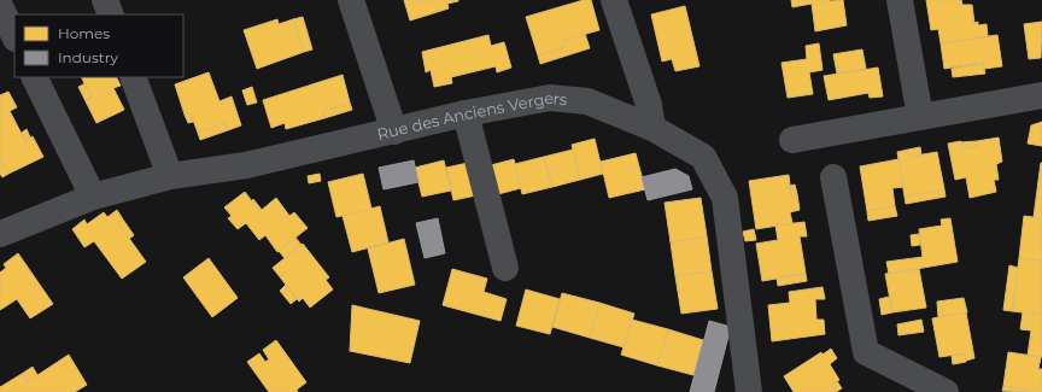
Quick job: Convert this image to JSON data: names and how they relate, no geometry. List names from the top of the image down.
{
  "streets": {
    "street": ["Rue des Anciens Vergers"]
  },
  "legend": ["Homes", "Industry"]
}
